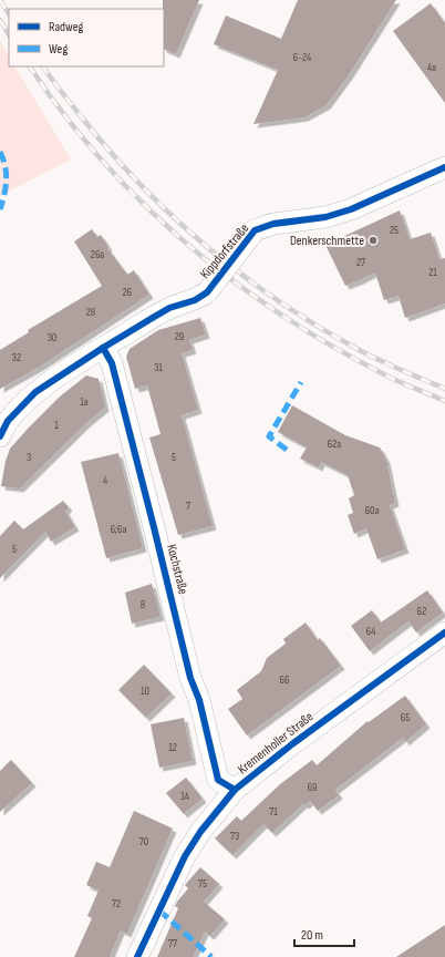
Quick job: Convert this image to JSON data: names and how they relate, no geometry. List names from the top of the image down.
{
  "streets": {
    "street": ["Kippdorfstraße", "Kochstraße", "Kremenholler Straße"]
  },
  "crossings": [
    ["Kippdorfstraße", "Kochstraße"],
    ["Kochstraße", "Kremenholler Straße"]
  ],
  "places": ["Denkerschmette"],
  "house_numbers": [
    "6-24",
    "4a",
    "25",
    "26a",
    "27",
    "21",
    "26",
    "28",
    "29",
    "30",
    "32",
    "31",
    "1a",
    "1",
    "62a",
    "3",
    "5",
    "4",
    "7",
    "60a",
    "6;6a",
    "5",
    "8",
    "62",
    "64",
    "66",
    "10",
    "65",
    "12",
    "69",
    "14",
    "71",
    "73",
    "70",
    "75",
    "72",
    "77"
  ],
  "legend": ["Radweg", "Weg"],
  "scale_bar": "20 m"
}
